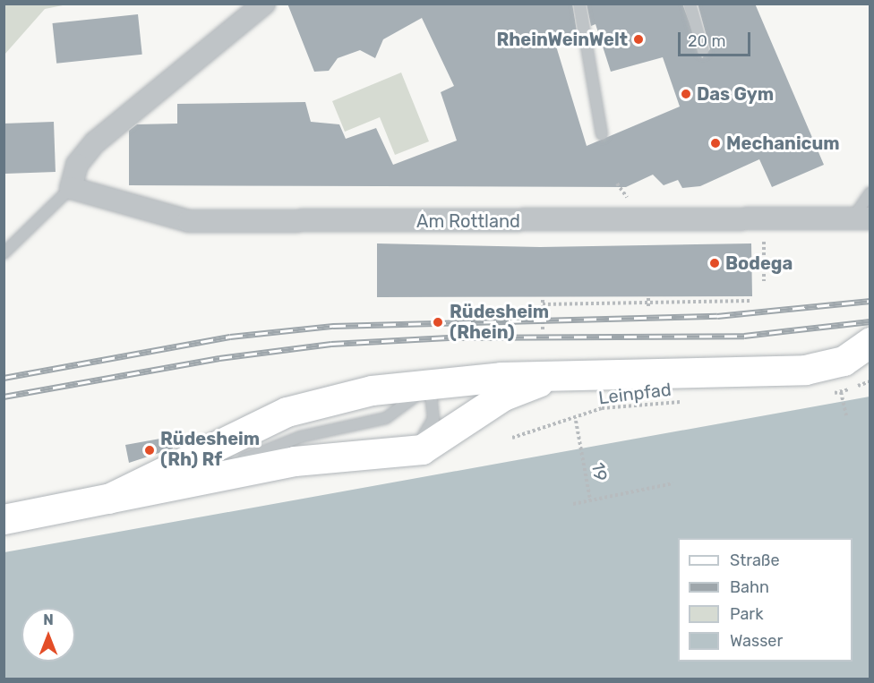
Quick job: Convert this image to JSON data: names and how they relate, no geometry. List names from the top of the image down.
{
  "streets": {
    "street": ["Am Rottland"],
    "path": ["Leinpfad", "19"]
  },
  "crossings": [
    ["Leinpfad", "19"]
  ],
  "places": [
    "RheinWeinWelt",
    "Das Gym",
    "Mechanicum",
    "Bodega",
    "Rüdesheim (Rhein)",
    "Rüdesheim (Rh) Rf"
  ],
  "legend": [
    "Straße",
    "Bahn",
    "Park",
    "Wasser"
  ],
  "scale_bar": "20 m",
  "north": "top"
}
